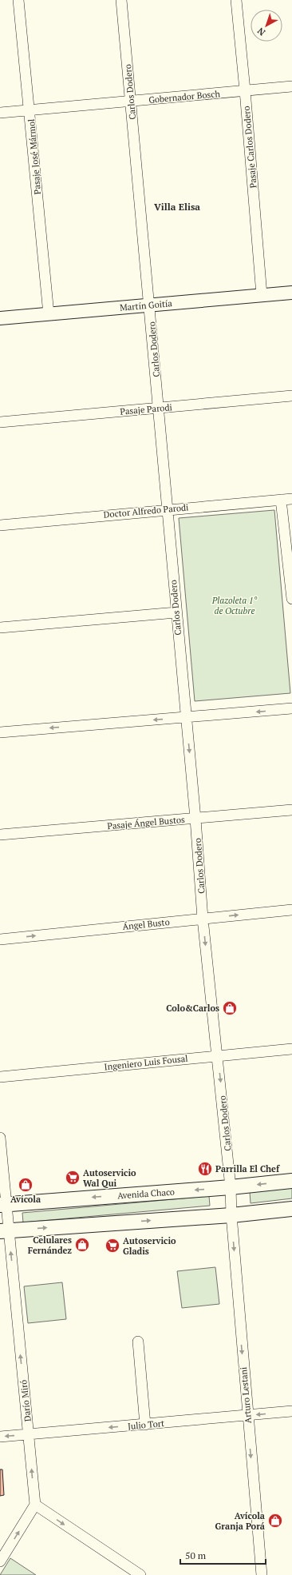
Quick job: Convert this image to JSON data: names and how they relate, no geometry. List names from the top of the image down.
{
  "streets": {
    "main road": ["Avenida Chaco"],
    "street": [
      "Carlos Dodero",
      "Gobernador Bosch",
      "Pasaje Carlos Dodero",
      "Pasaje José Mármol",
      "Martín Goitía",
      "Pasaje Parodi",
      "Doctor Alfredo Parodi",
      "Pasaje Ángel Bustos",
      "Ángel Busto",
      "Ingeniero Luis Fousal",
      "Arturo Lestani",
      "Darío Miró",
      "Julio Tort"
    ]
  },
  "crossings": [
    ["Carlos Dodero", "Gobernador Bosch"],
    ["Carlos Dodero", "Martín Goitía"],
    ["Carlos Dodero", "Pasaje Parodi"],
    ["Carlos Dodero", "Doctor Alfredo Parodi"],
    ["Carlos Dodero", "Pasaje Ángel Bustos"],
    ["Carlos Dodero", "Ángel Busto"],
    ["Carlos Dodero", "Ingeniero Luis Fousal"],
    ["Carlos Dodero", "Avenida Chaco"],
    ["Carlos Dodero", "Arturo Lestani"],
    ["Gobernador Bosch", "Pasaje Carlos Dodero"],
    ["Gobernador Bosch", "Pasaje José Mármol"],
    ["Pasaje Carlos Dodero", "Martín Goitía"],
    ["Pasaje José Mármol", "Martín Goitía"],
    ["Avenida Chaco", "Darío Miró"],
    ["Arturo Lestani", "Julio Tort"],
    ["Darío Miró", "Julio Tort"]
  ],
  "one_way": [
    "Ángel Busto",
    "Arturo Lestani",
    "Darío Miró",
    "Julio Tort"
  ],
  "districts": ["Villa Elisa"],
  "parks": ["Plazoleta 1° de Octubre"],
  "places": {
    "shop": [
      "Colo&Carlos",
      "Avícola",
      "Celulares Fernández",
      "Avícola Granja Porá"
    ],
    "restaurant": ["Parrilla El Chef"],
    "supermarket": ["Autoservicio Wal Qui", "Autoservicio Gladis"]
  },
  "scale_bar": "50 m",
  "north": "bottom left"
}
